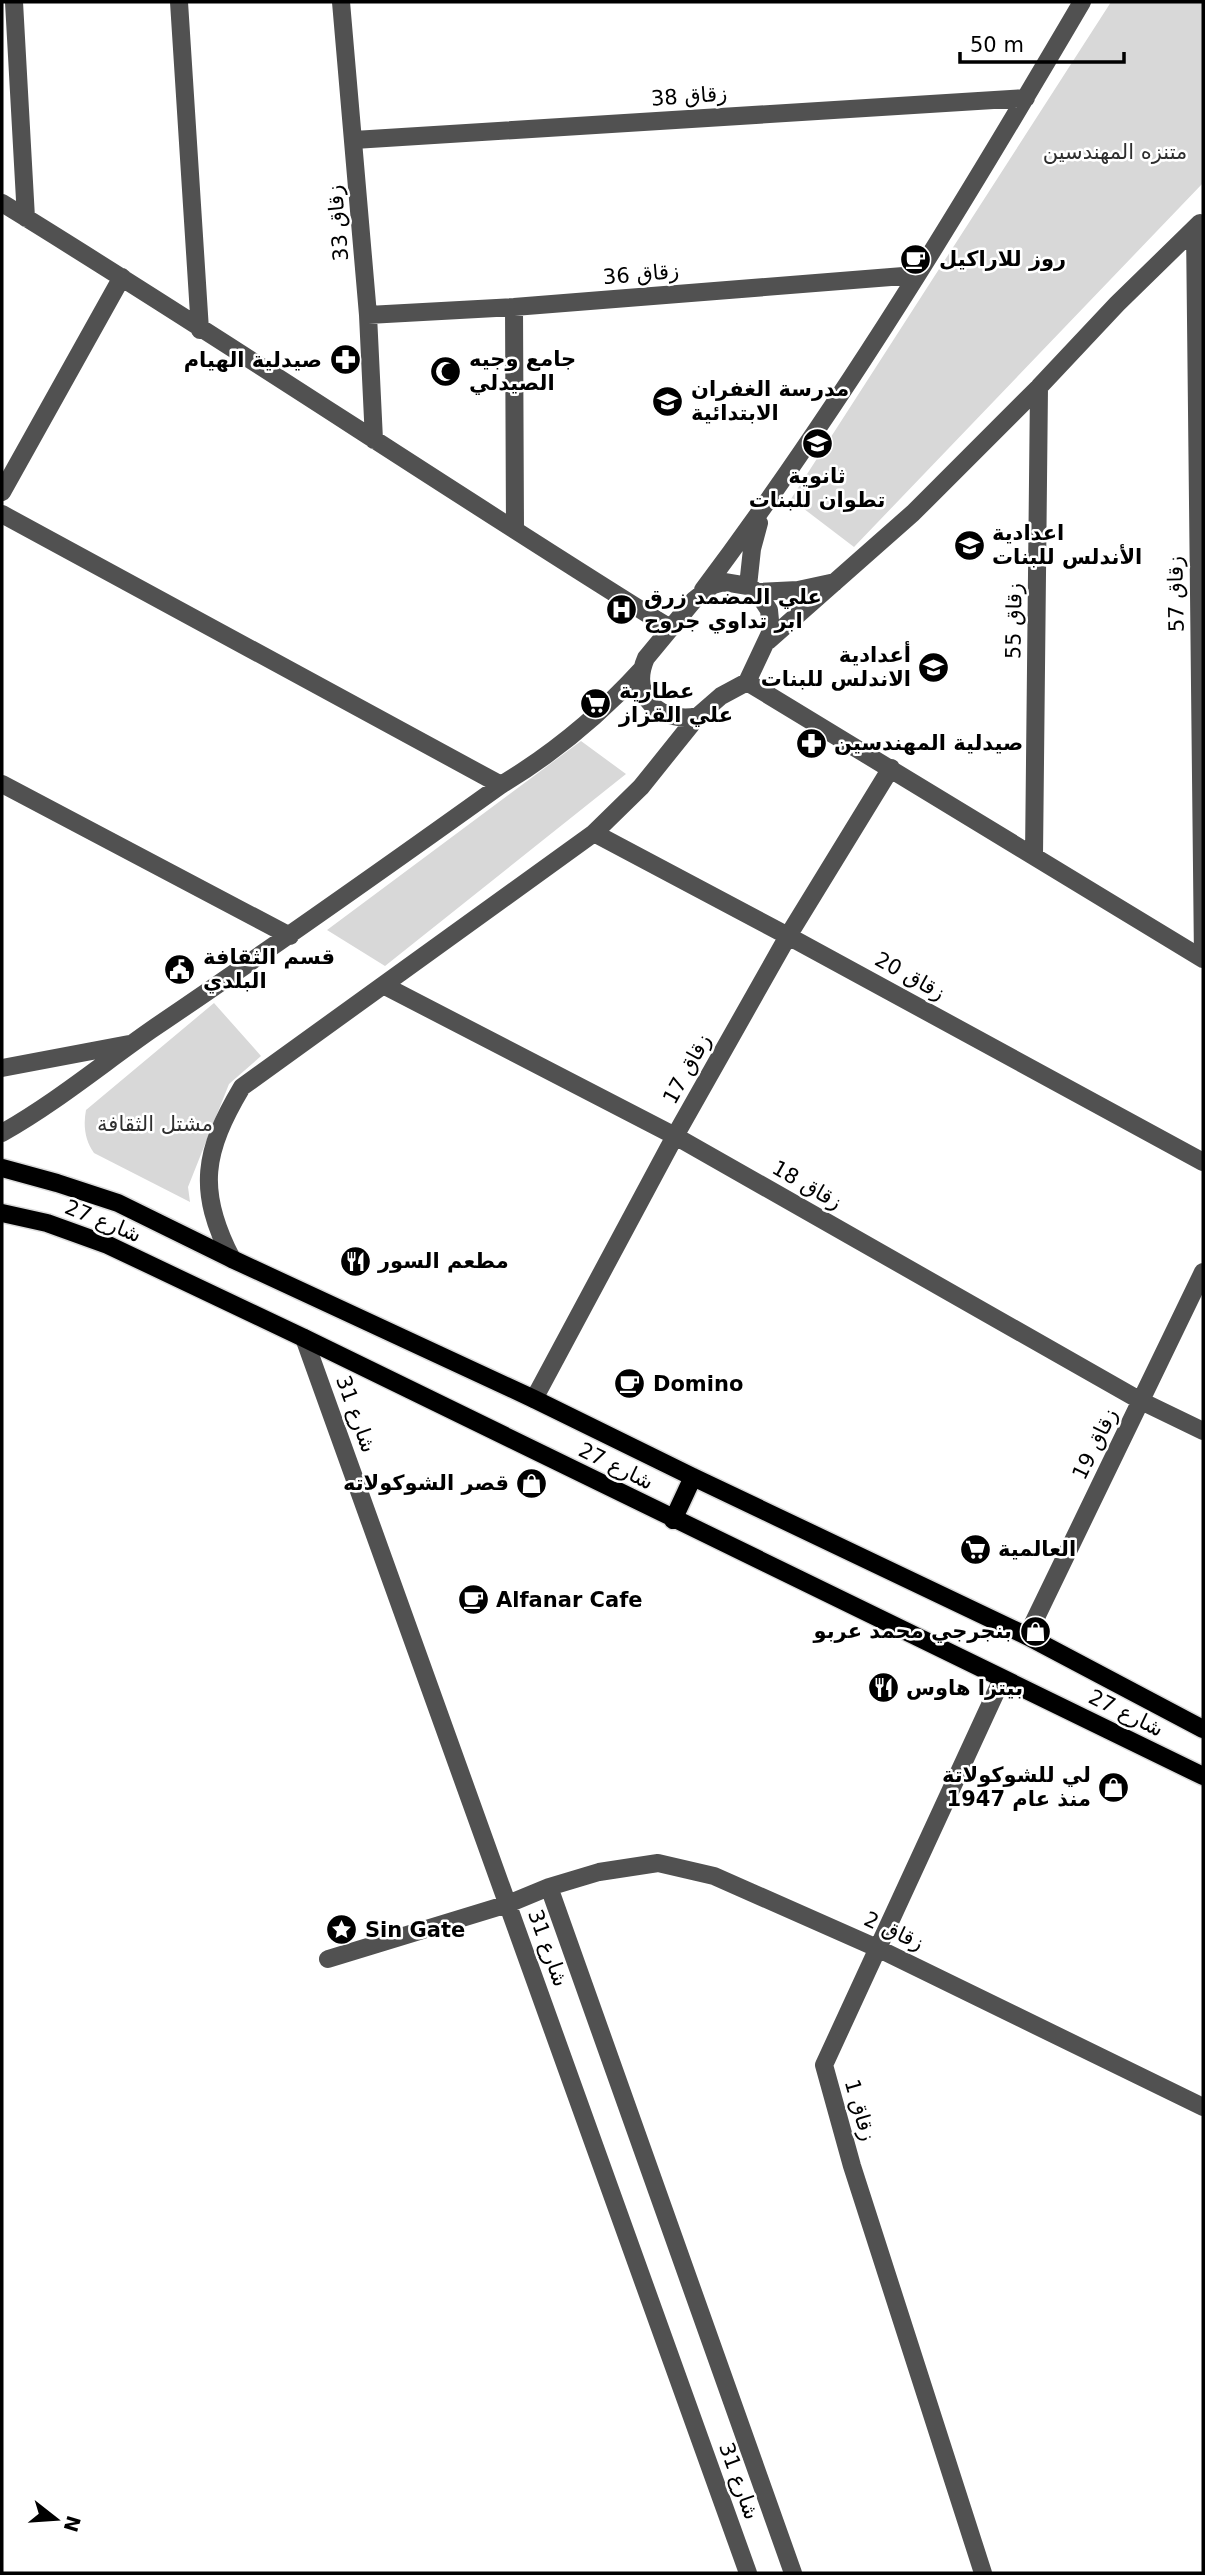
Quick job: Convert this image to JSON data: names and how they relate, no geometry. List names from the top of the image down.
{
  "streets": {
    "main road": ["شارع 27"],
    "street": [
      "زقاق 38",
      "زقاق 33",
      "زقاق 36",
      "زقاق 57",
      "زقاق 55",
      "زقاق 20",
      "زقاق 17",
      "زقاق 18",
      "شارع 31",
      "زقاق 19",
      "زقاق 2",
      "زقاق 1"
    ]
  },
  "crossings": [
    ["زقاق 38", "زقاق 33"],
    ["زقاق 33", "زقاق 36"],
    ["زقاق 20", "زقاق 17"],
    ["زقاق 17", "زقاق 18"],
    ["زقاق 17", "شارع 27"],
    ["زقاق 18", "زقاق 19"],
    ["شارع 27", "شارع 31"],
    ["شارع 27", "زقاق 19"],
    ["شارع 27", "زقاق 1"],
    ["شارع 31", "زقاق 2"],
    ["زقاق 2", "زقاق 1"]
  ],
  "parks": ["متنزه المهندسين", "مشتل الثقافة"],
  "places": {
    "cafe": ["روز للاراكيل", "Domino", "Alfanar Cafe"],
    "pharmacy": ["صيدلية الهيام", "صيدلية المهندسين"],
    "mosque": ["جامع وجيه الصيدلي"],
    "school or university": [
      "مدرسة الغفران الابتدائية",
      "ثانوية تطوان للبنات",
      "اعدادية الأندلس للبنات",
      "أعدادية الاندلس للبنات"
    ],
    "hospital": ["علي المضمد زرق ابر تداوي جروح"],
    "supermarket": ["عطارية علي القزاز", "العالمية"],
    "public building": ["قسم الثقافة البلدي"],
    "restaurant": ["مطعم السور", "بيتزا هاوس"],
    "shop": ["قصر الشوكولاته", "بنجرجي محمد عربو", "لي للشوكولاتة منذ عام 1947"],
    "place": ["Sin Gate"]
  },
  "scale_bar": "50 m",
  "north": "right"
}
